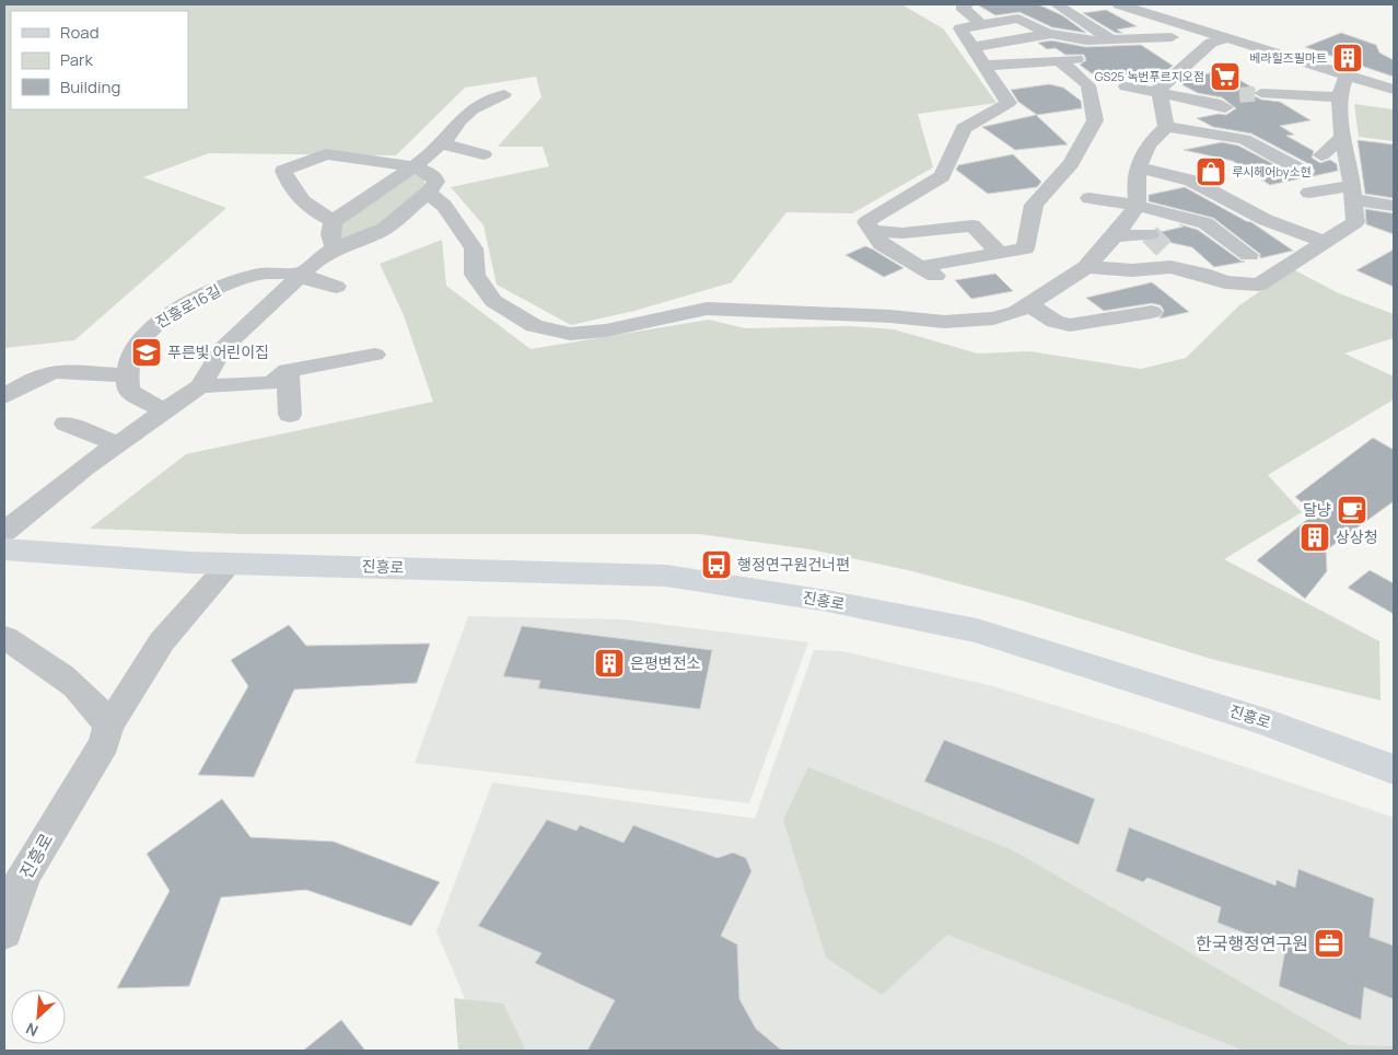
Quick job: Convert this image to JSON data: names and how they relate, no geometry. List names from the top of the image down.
{
  "streets": {
    "main road": ["진흥로"],
    "street": ["진흥로16길"]
  },
  "places": {
    "building": ["베라힐즈필마트", "상상청", "은평변전소"],
    "supermarket": ["GS25 녹번푸르지오점"],
    "shop": ["루시헤어by소현"],
    "school or university": ["푸른빛 어린이집"],
    "cafe": ["달냥"],
    "bus stop": ["행정연구원건너편"],
    "office": ["한국행정연구원"]
  },
  "legend": ["Road", "Park", "Building"],
  "north": "bottom left"
}
